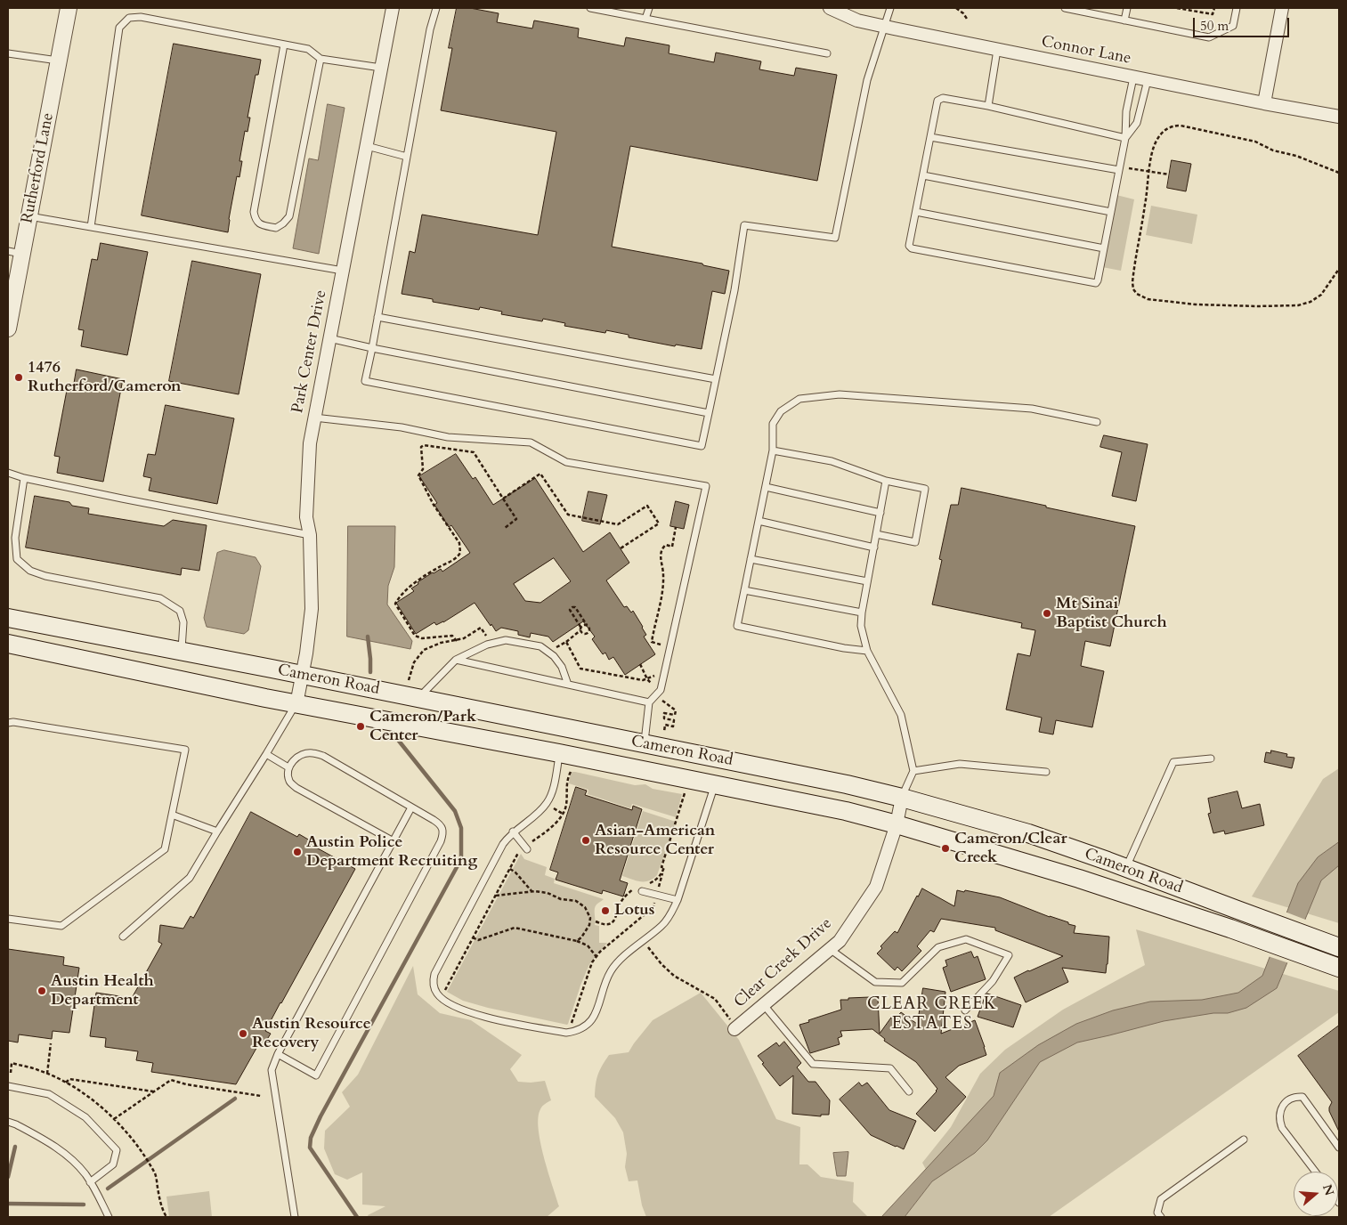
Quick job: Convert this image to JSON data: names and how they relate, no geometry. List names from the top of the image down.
{
  "streets": {
    "main road": ["Cameron Road"],
    "street": [
      "Connor Lane",
      "Rutherford Lane",
      "Park Center Drive",
      "Clear Creek Drive"
    ]
  },
  "crossings": [
    ["Park Center Drive", "Cameron Road"],
    ["Cameron Road", "Clear Creek Drive"]
  ],
  "districts": ["CLEAR CREEK ESTATES"],
  "places": [
    "1476 Rutherford/Cameron",
    "Mt Sinai Baptist Church",
    "Cameron/Park Center",
    "Asian-American Resource Center",
    "Cameron/Clear Creek",
    "Austin Police Department Recruiting",
    "Lotus",
    "Austin Health Department",
    "Austin Resource Recovery"
  ],
  "scale_bar": "50 m",
  "north": "right"
}
